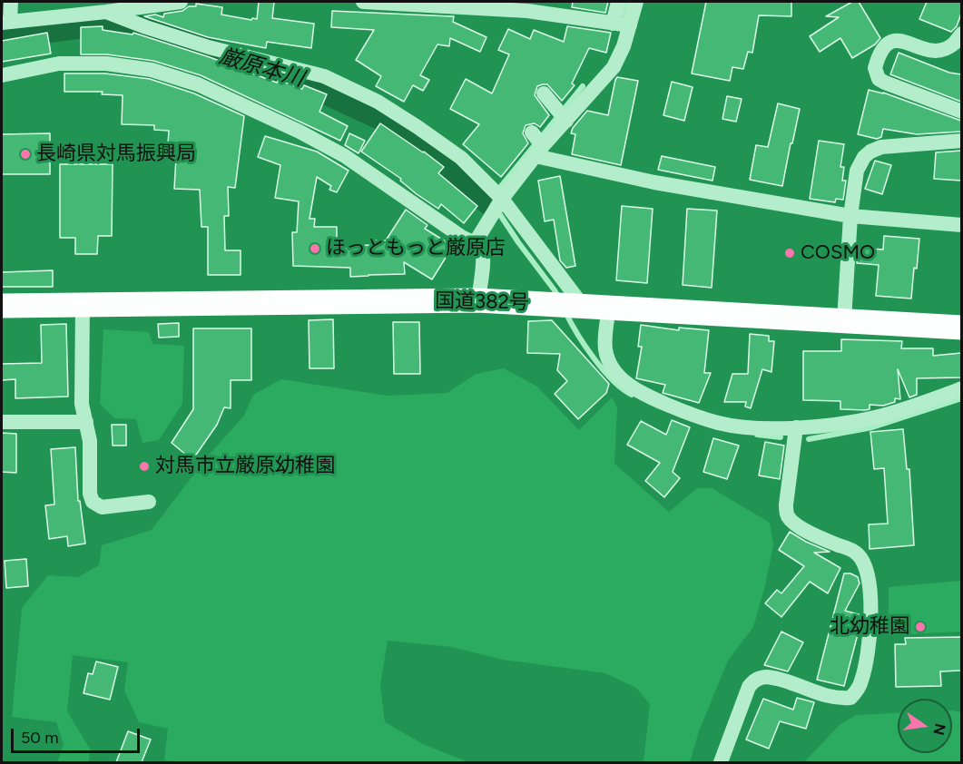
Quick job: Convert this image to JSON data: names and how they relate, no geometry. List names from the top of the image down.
{
  "streets": {
    "highway": ["国道382号"]
  },
  "water": ["厳原本川"],
  "places": [
    "長崎県対馬振興局",
    "ほっともっと厳原店",
    "COSMO",
    "対馬市立厳原幼稚園",
    "北幼稚園"
  ],
  "scale_bar": "50 m",
  "north": "right"
}
